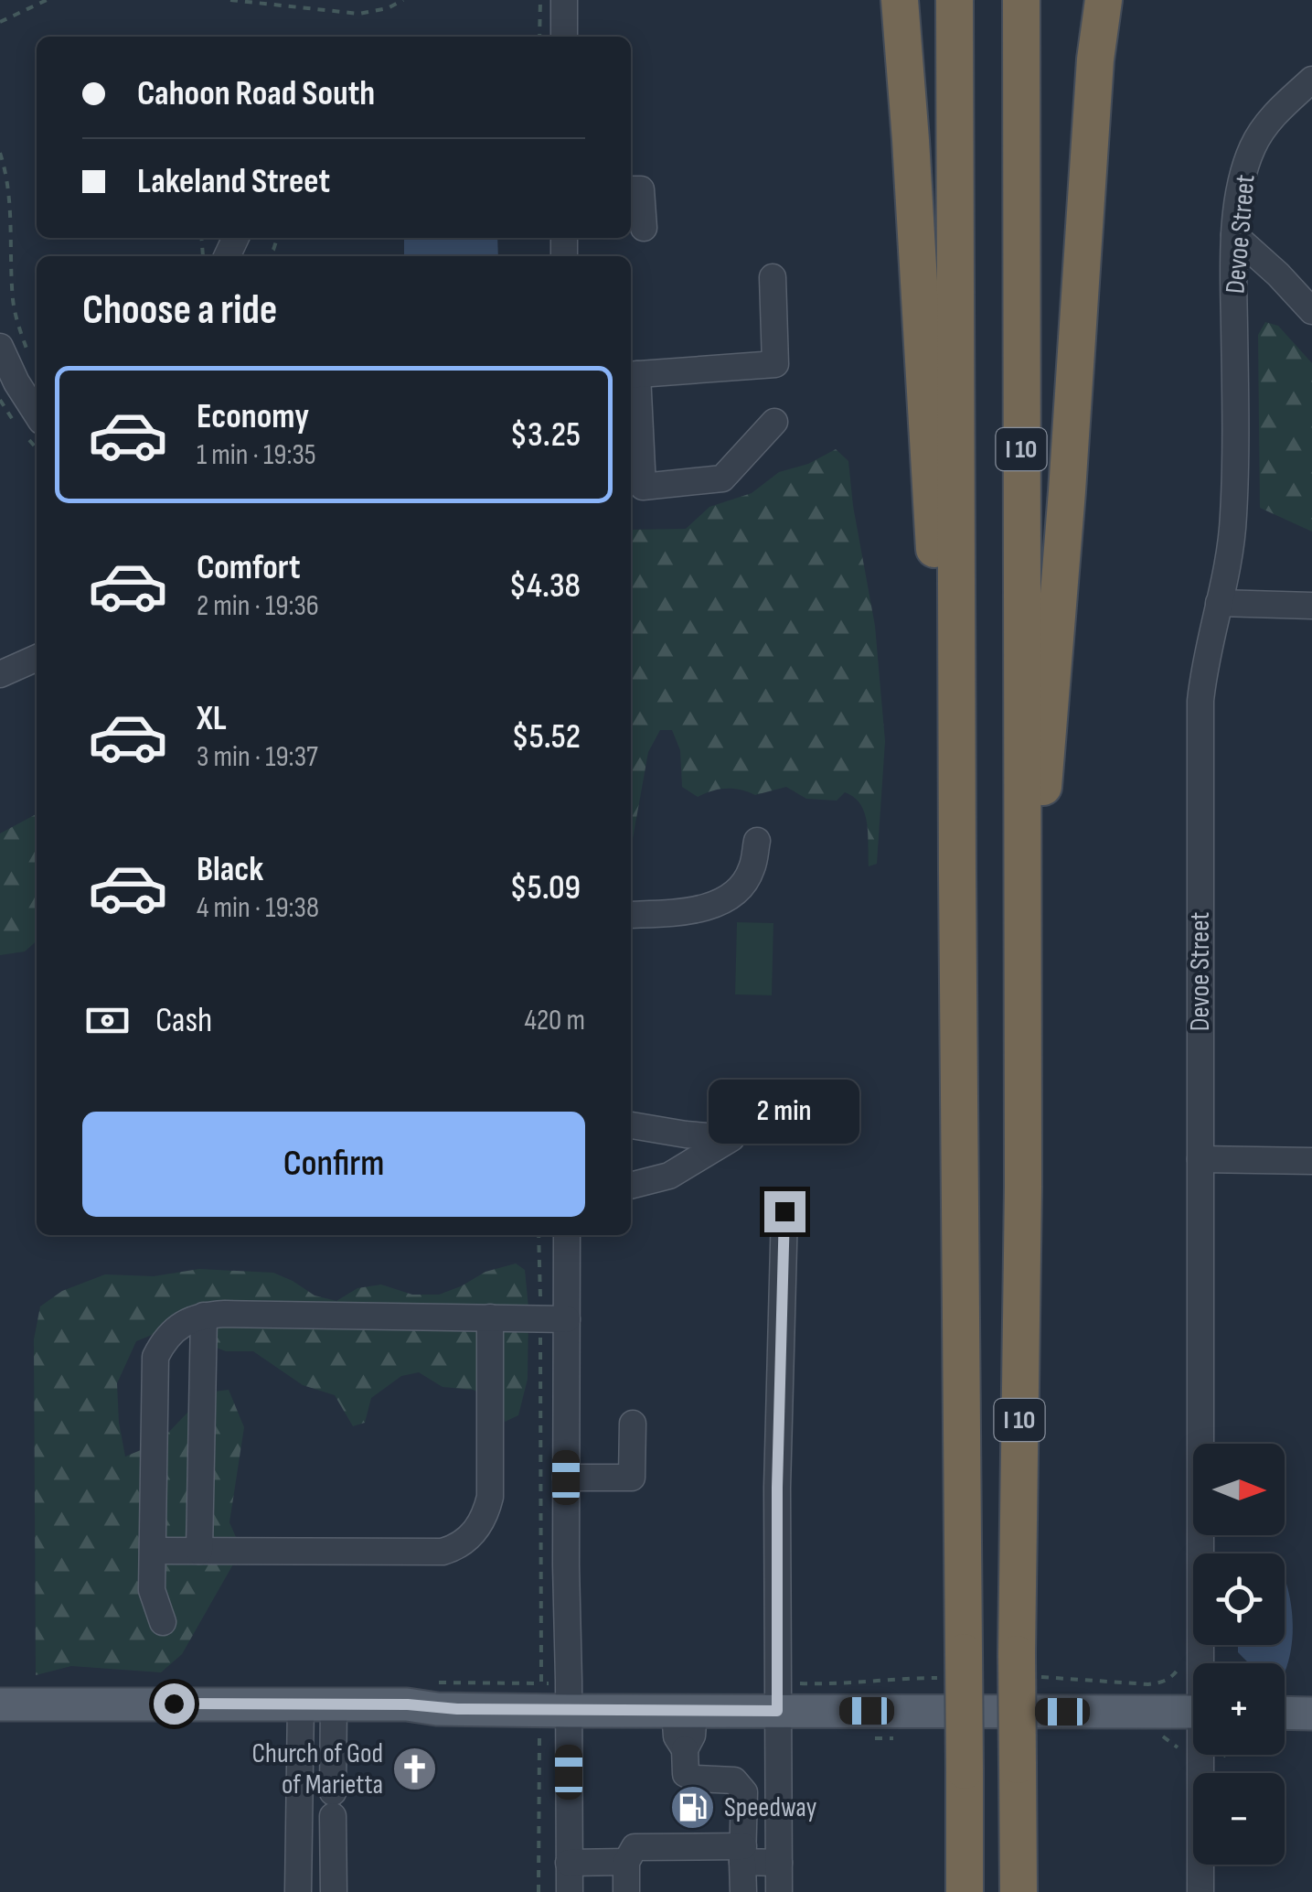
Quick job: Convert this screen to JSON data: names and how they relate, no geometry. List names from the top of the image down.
{
  "streets": {
    "highway": ["I 10"],
    "street": ["Devoe Street"]
  },
  "places": {
    "church": ["Church of God of Marietta"],
    "fuel station": ["Speedway"]
  },
  "north": "right",
  "page": {
    "banner": ["Cahoon Road South", "Lakeland Street"],
    "heading": "Choose a ride",
    "list": [
      {
        "name": "Economy",
        "note": "1 min · 19:35",
        "value": "$3.25"
      },
      {
        "name": "Comfort",
        "note": "2 min · 19:36",
        "value": "$4.38"
      },
      {
        "name": "XL",
        "note": "3 min · 19:37",
        "value": "$5.52"
      },
      {
        "name": "Black",
        "note": "4 min · 19:38",
        "value": "$5.09"
      }
    ],
    "pay": ["Cash", "420 m"],
    "bubble": "2 min",
    "buttons": "Confirm",
    "map_buttons": ["+", "−"]
  }
}
